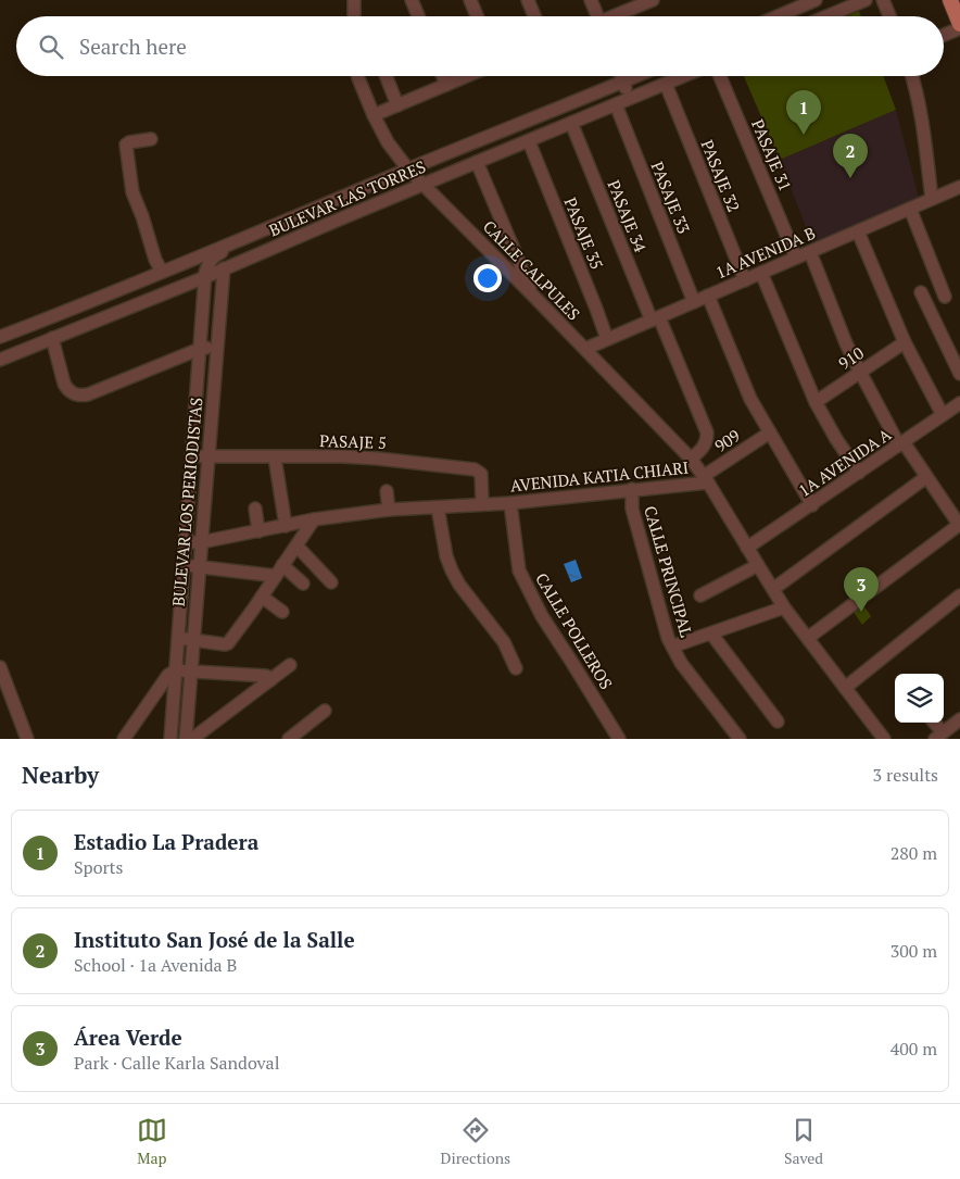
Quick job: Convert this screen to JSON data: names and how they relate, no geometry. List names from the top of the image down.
{
  "streets": {
    "street": [
      "PASAJE 31",
      "PASAJE 32",
      "PASAJE 33",
      "BULEVAR LAS TORRES",
      "PASAJE 34",
      "PASAJE 35",
      "1A AVENIDA B",
      "CALLE CALPULES",
      "910",
      "909",
      "PASAJE 5",
      "1A AVENIDA A",
      "AVENIDA KATIA CHIARI",
      "BULEVAR LOS PERIODISTAS",
      "CALLE PRINCIPAL",
      "CALLE POLLEROS"
    ]
  },
  "crossings": [
    ["PASAJE 31", "1A AVENIDA B"],
    ["PASAJE 32", "BULEVAR LAS TORRES"],
    ["PASAJE 32", "1A AVENIDA B"],
    ["PASAJE 33", "BULEVAR LAS TORRES"],
    ["PASAJE 33", "1A AVENIDA B"],
    ["BULEVAR LAS TORRES", "PASAJE 34"],
    ["BULEVAR LAS TORRES", "PASAJE 35"],
    ["BULEVAR LAS TORRES", "CALLE CALPULES"],
    ["BULEVAR LAS TORRES", "BULEVAR LOS PERIODISTAS"],
    ["PASAJE 34", "1A AVENIDA B"],
    ["PASAJE 34", "CALLE CALPULES"],
    ["PASAJE 35", "1A AVENIDA B"],
    ["1A AVENIDA B", "CALLE CALPULES"],
    ["CALLE CALPULES", "909"],
    ["CALLE CALPULES", "AVENIDA KATIA CHIARI"],
    ["909", "AVENIDA KATIA CHIARI"],
    ["PASAJE 5", "AVENIDA KATIA CHIARI"],
    ["PASAJE 5", "BULEVAR LOS PERIODISTAS"],
    ["1A AVENIDA A", "AVENIDA KATIA CHIARI"],
    ["AVENIDA KATIA CHIARI", "BULEVAR LOS PERIODISTAS"],
    ["AVENIDA KATIA CHIARI", "CALLE PRINCIPAL"],
    ["AVENIDA KATIA CHIARI", "CALLE POLLEROS"]
  ],
  "page": {
    "search": "Search here",
    "pins": ["1", "2", "3"],
    "heading": ["Nearby", "3 results"],
    "list": [
      {
        "mark": "1",
        "name": "Estadio La Pradera",
        "note": "Sports",
        "value": "280 m"
      },
      {
        "mark": "2",
        "name": "Instituto San José de la Salle",
        "note": "School · 1a Avenida B",
        "value": "300 m"
      },
      {
        "mark": "3",
        "name": "Área Verde",
        "note": "Park · Calle Karla Sandoval",
        "value": "400 m"
      }
    ],
    "nav": ["Map", "Directions", "Saved"]
  }
}
